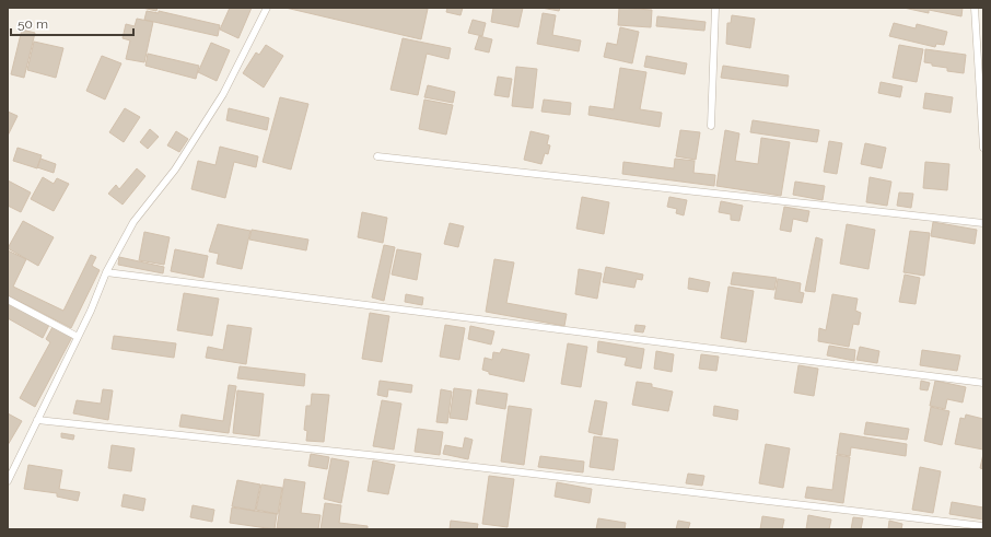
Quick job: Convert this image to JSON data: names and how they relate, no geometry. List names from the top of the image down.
{
  "scale_bar": "50 m"
}
